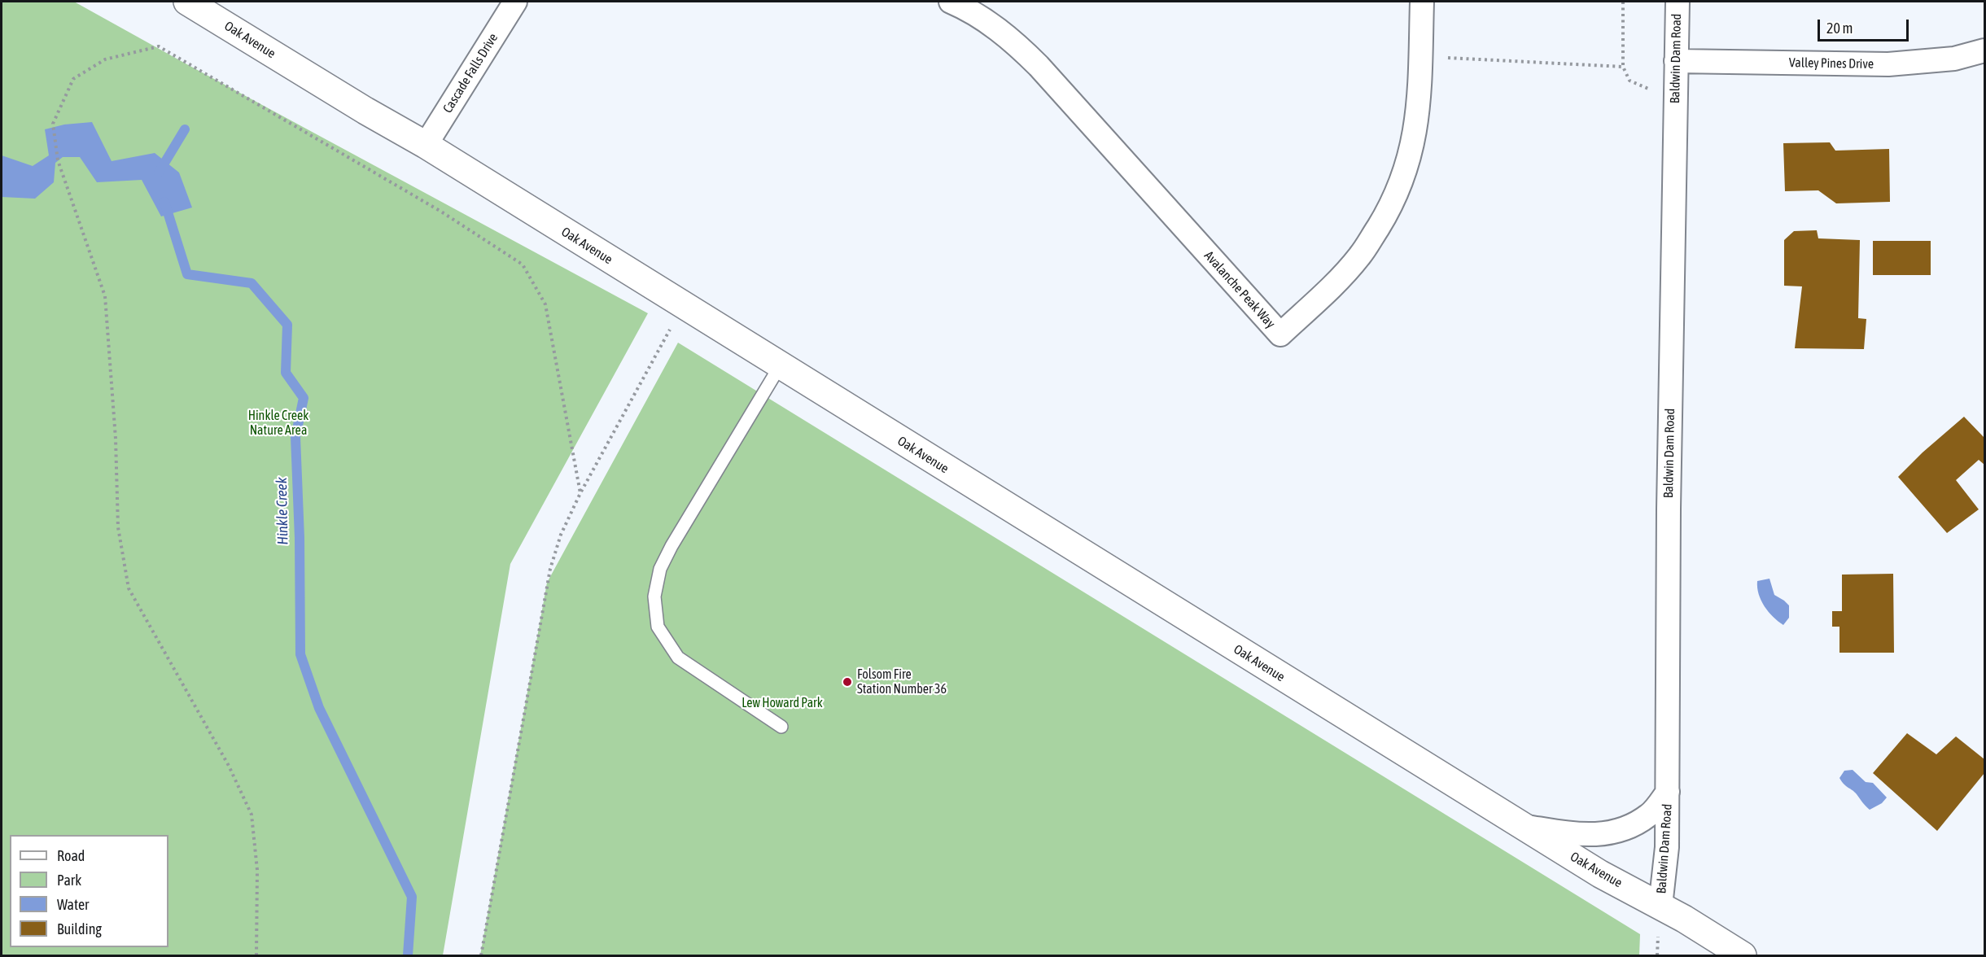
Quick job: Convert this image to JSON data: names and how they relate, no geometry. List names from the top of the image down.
{
  "streets": {
    "main road": ["Oak Avenue"],
    "street": [
      "Baldwin Dam Road",
      "Valley Pines Drive",
      "Cascade Falls Drive",
      "Avalanche Peak Way"
    ]
  },
  "crossings": [
    ["Oak Avenue", "Baldwin Dam Road"],
    ["Oak Avenue", "Cascade Falls Drive"],
    ["Baldwin Dam Road", "Valley Pines Drive"]
  ],
  "water": ["Hinkle Creek"],
  "parks": ["Hinkle Creek Nature Area", "Lew Howard Park"],
  "places": ["Folsom Fire Station Number 36"],
  "legend": [
    "Road",
    "Park",
    "Water",
    "Building"
  ],
  "scale_bar": "20 m"
}
